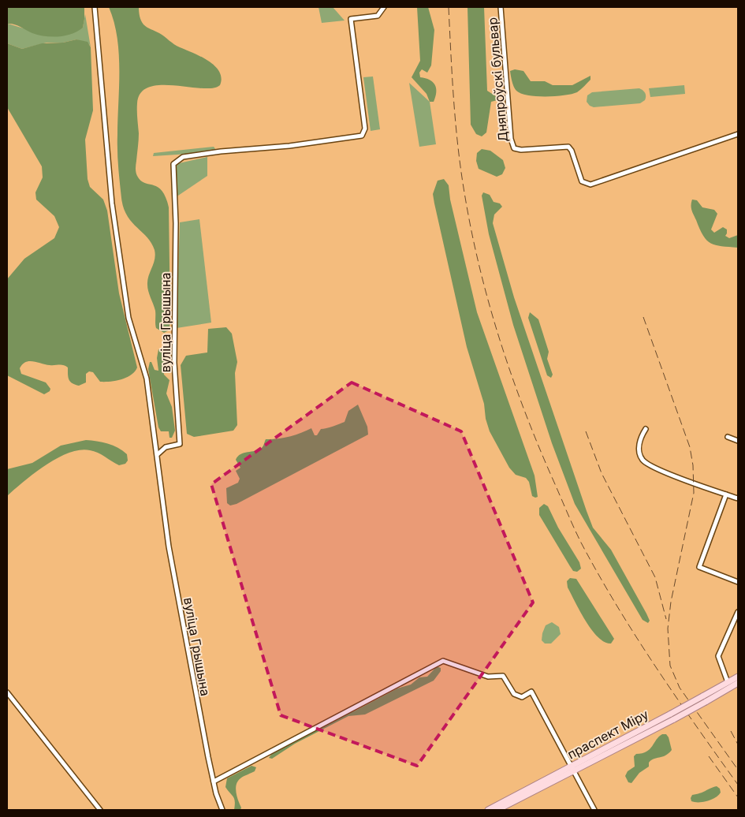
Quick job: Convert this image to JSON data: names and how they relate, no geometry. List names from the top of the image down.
{
  "streets": {
    "main road": ["праспект Міру"],
    "street": ["Дняпроўскі бульвар", "вуліца Грышына"]
  }
}
